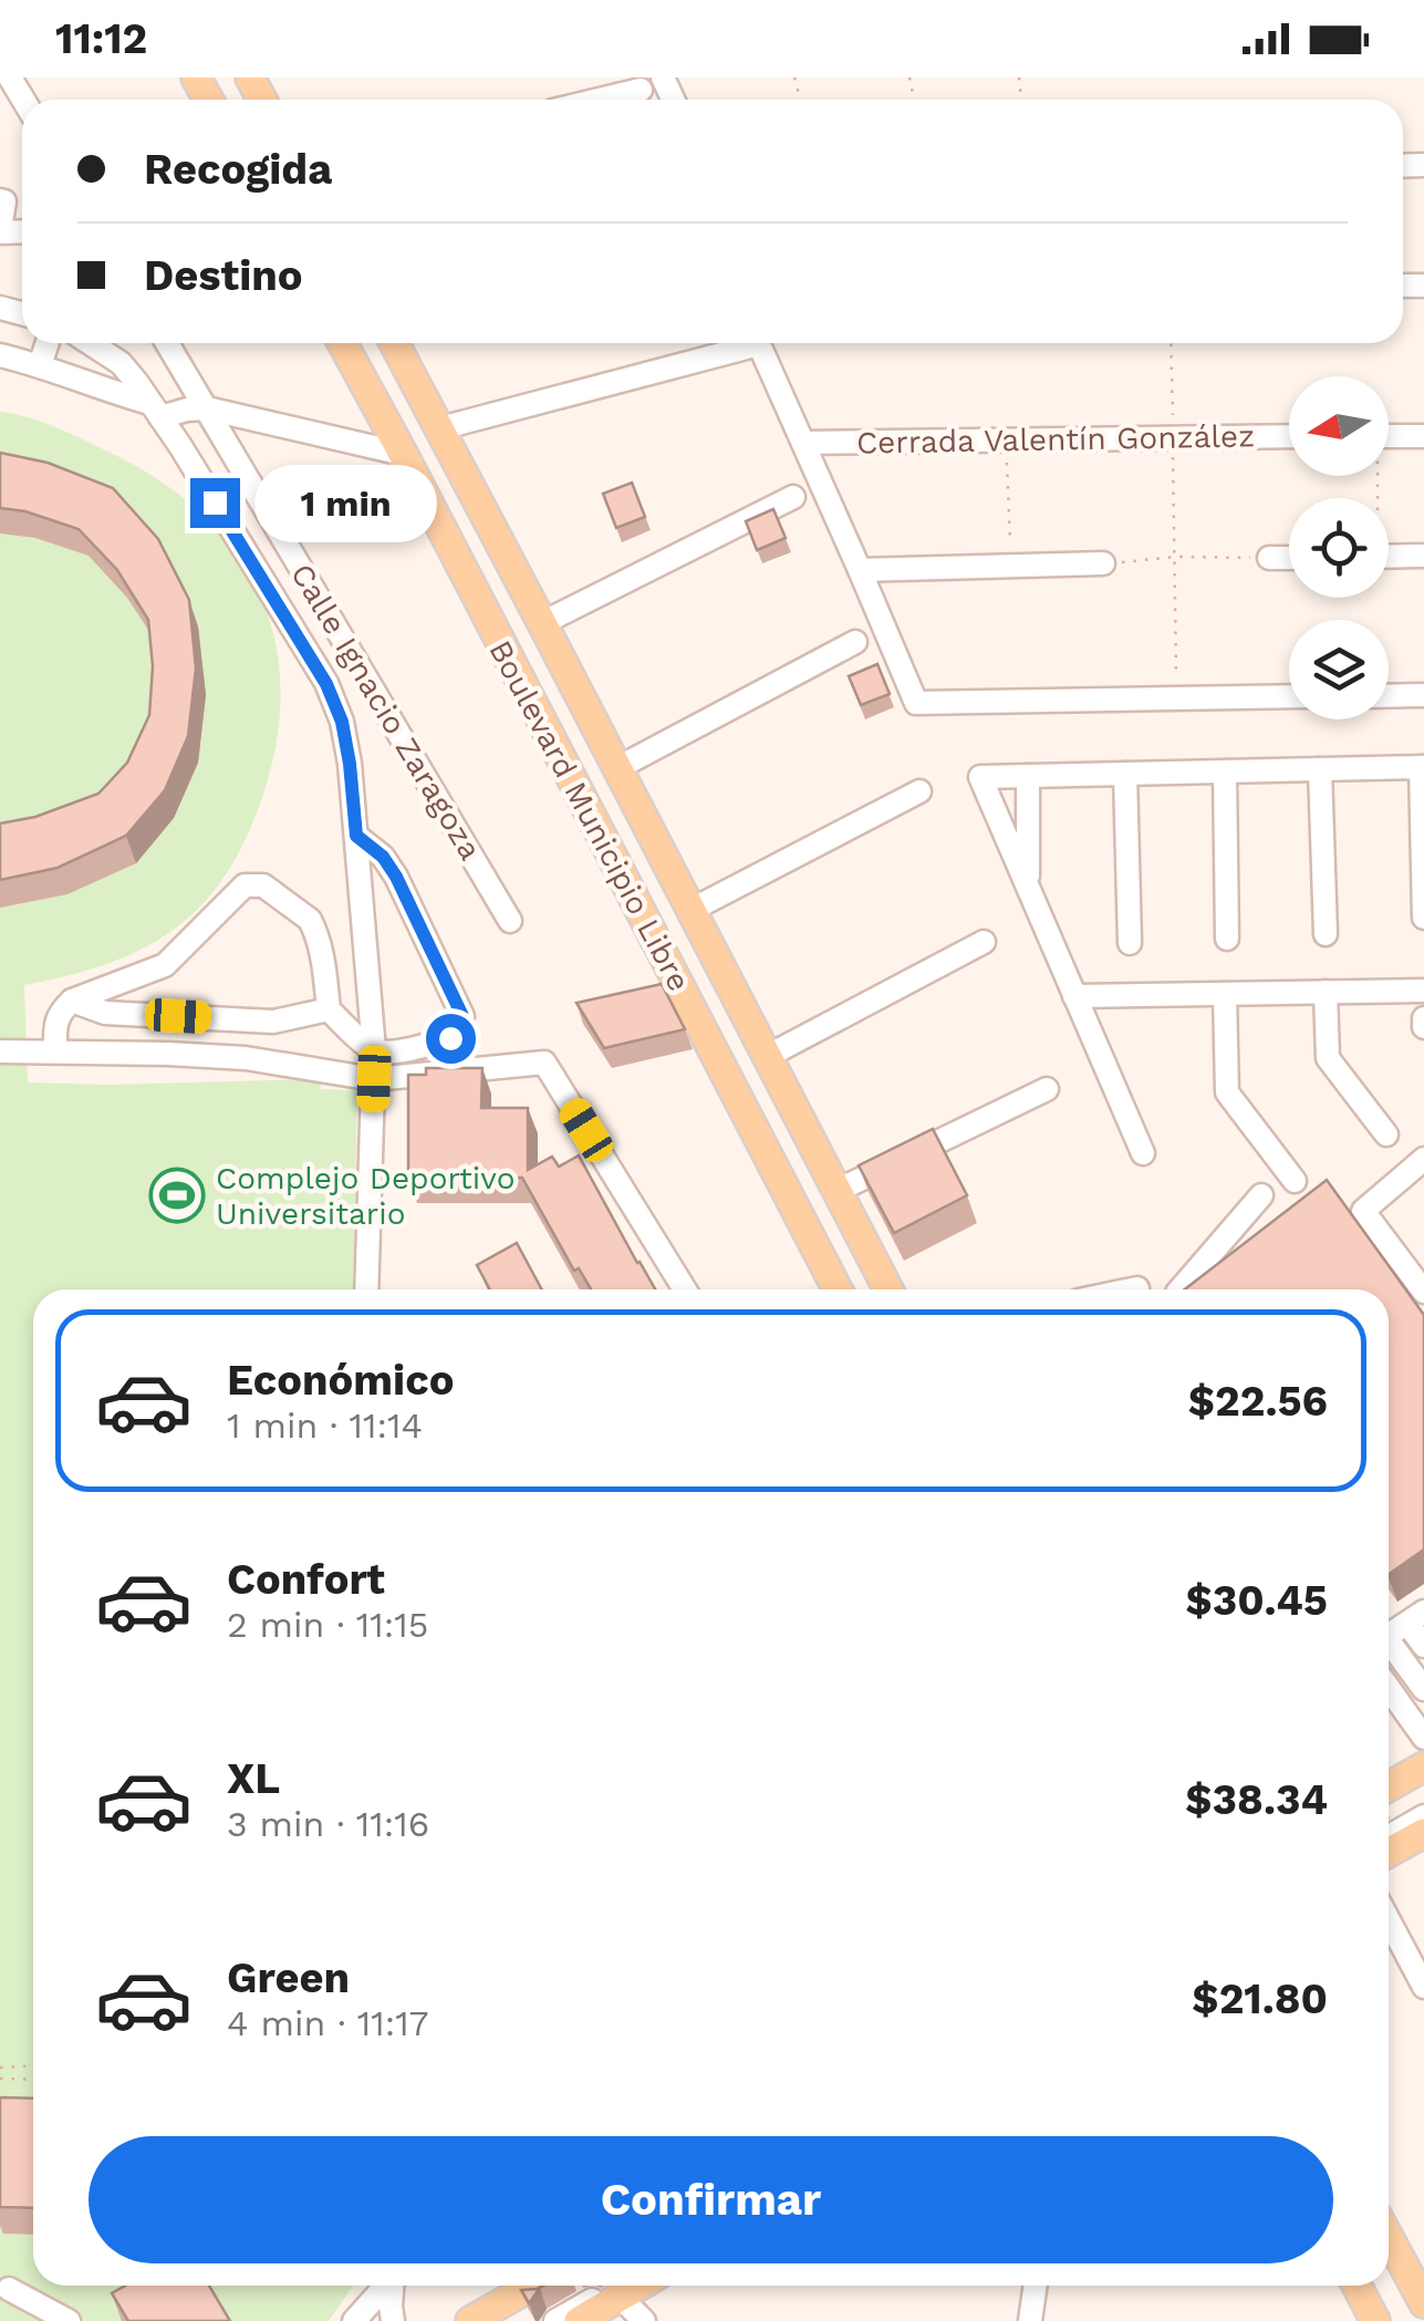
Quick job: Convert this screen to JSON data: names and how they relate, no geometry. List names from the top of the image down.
{
  "streets": {
    "main road": ["Boulevard Municipio Libre"],
    "street": ["Cerrada Valentín González", "Calle Ignacio Zaragoza"]
  },
  "places": {
    "sports": ["Complejo Deportivo Universitario"]
  },
  "north": "left",
  "page": {
    "status": "11:12",
    "banner": ["Recogida", "Destino"],
    "bubble": "1 min",
    "list": [
      {
        "name": "Económico",
        "note": "1 min · 11:14",
        "value": "$22.56"
      },
      {
        "name": "Confort",
        "note": "2 min · 11:15",
        "value": "$30.45"
      },
      {
        "name": "XL",
        "note": "3 min · 11:16",
        "value": "$38.34"
      },
      {
        "name": "Green",
        "note": "4 min · 11:17",
        "value": "$21.80"
      }
    ],
    "buttons": "Confirmar"
  }
}
